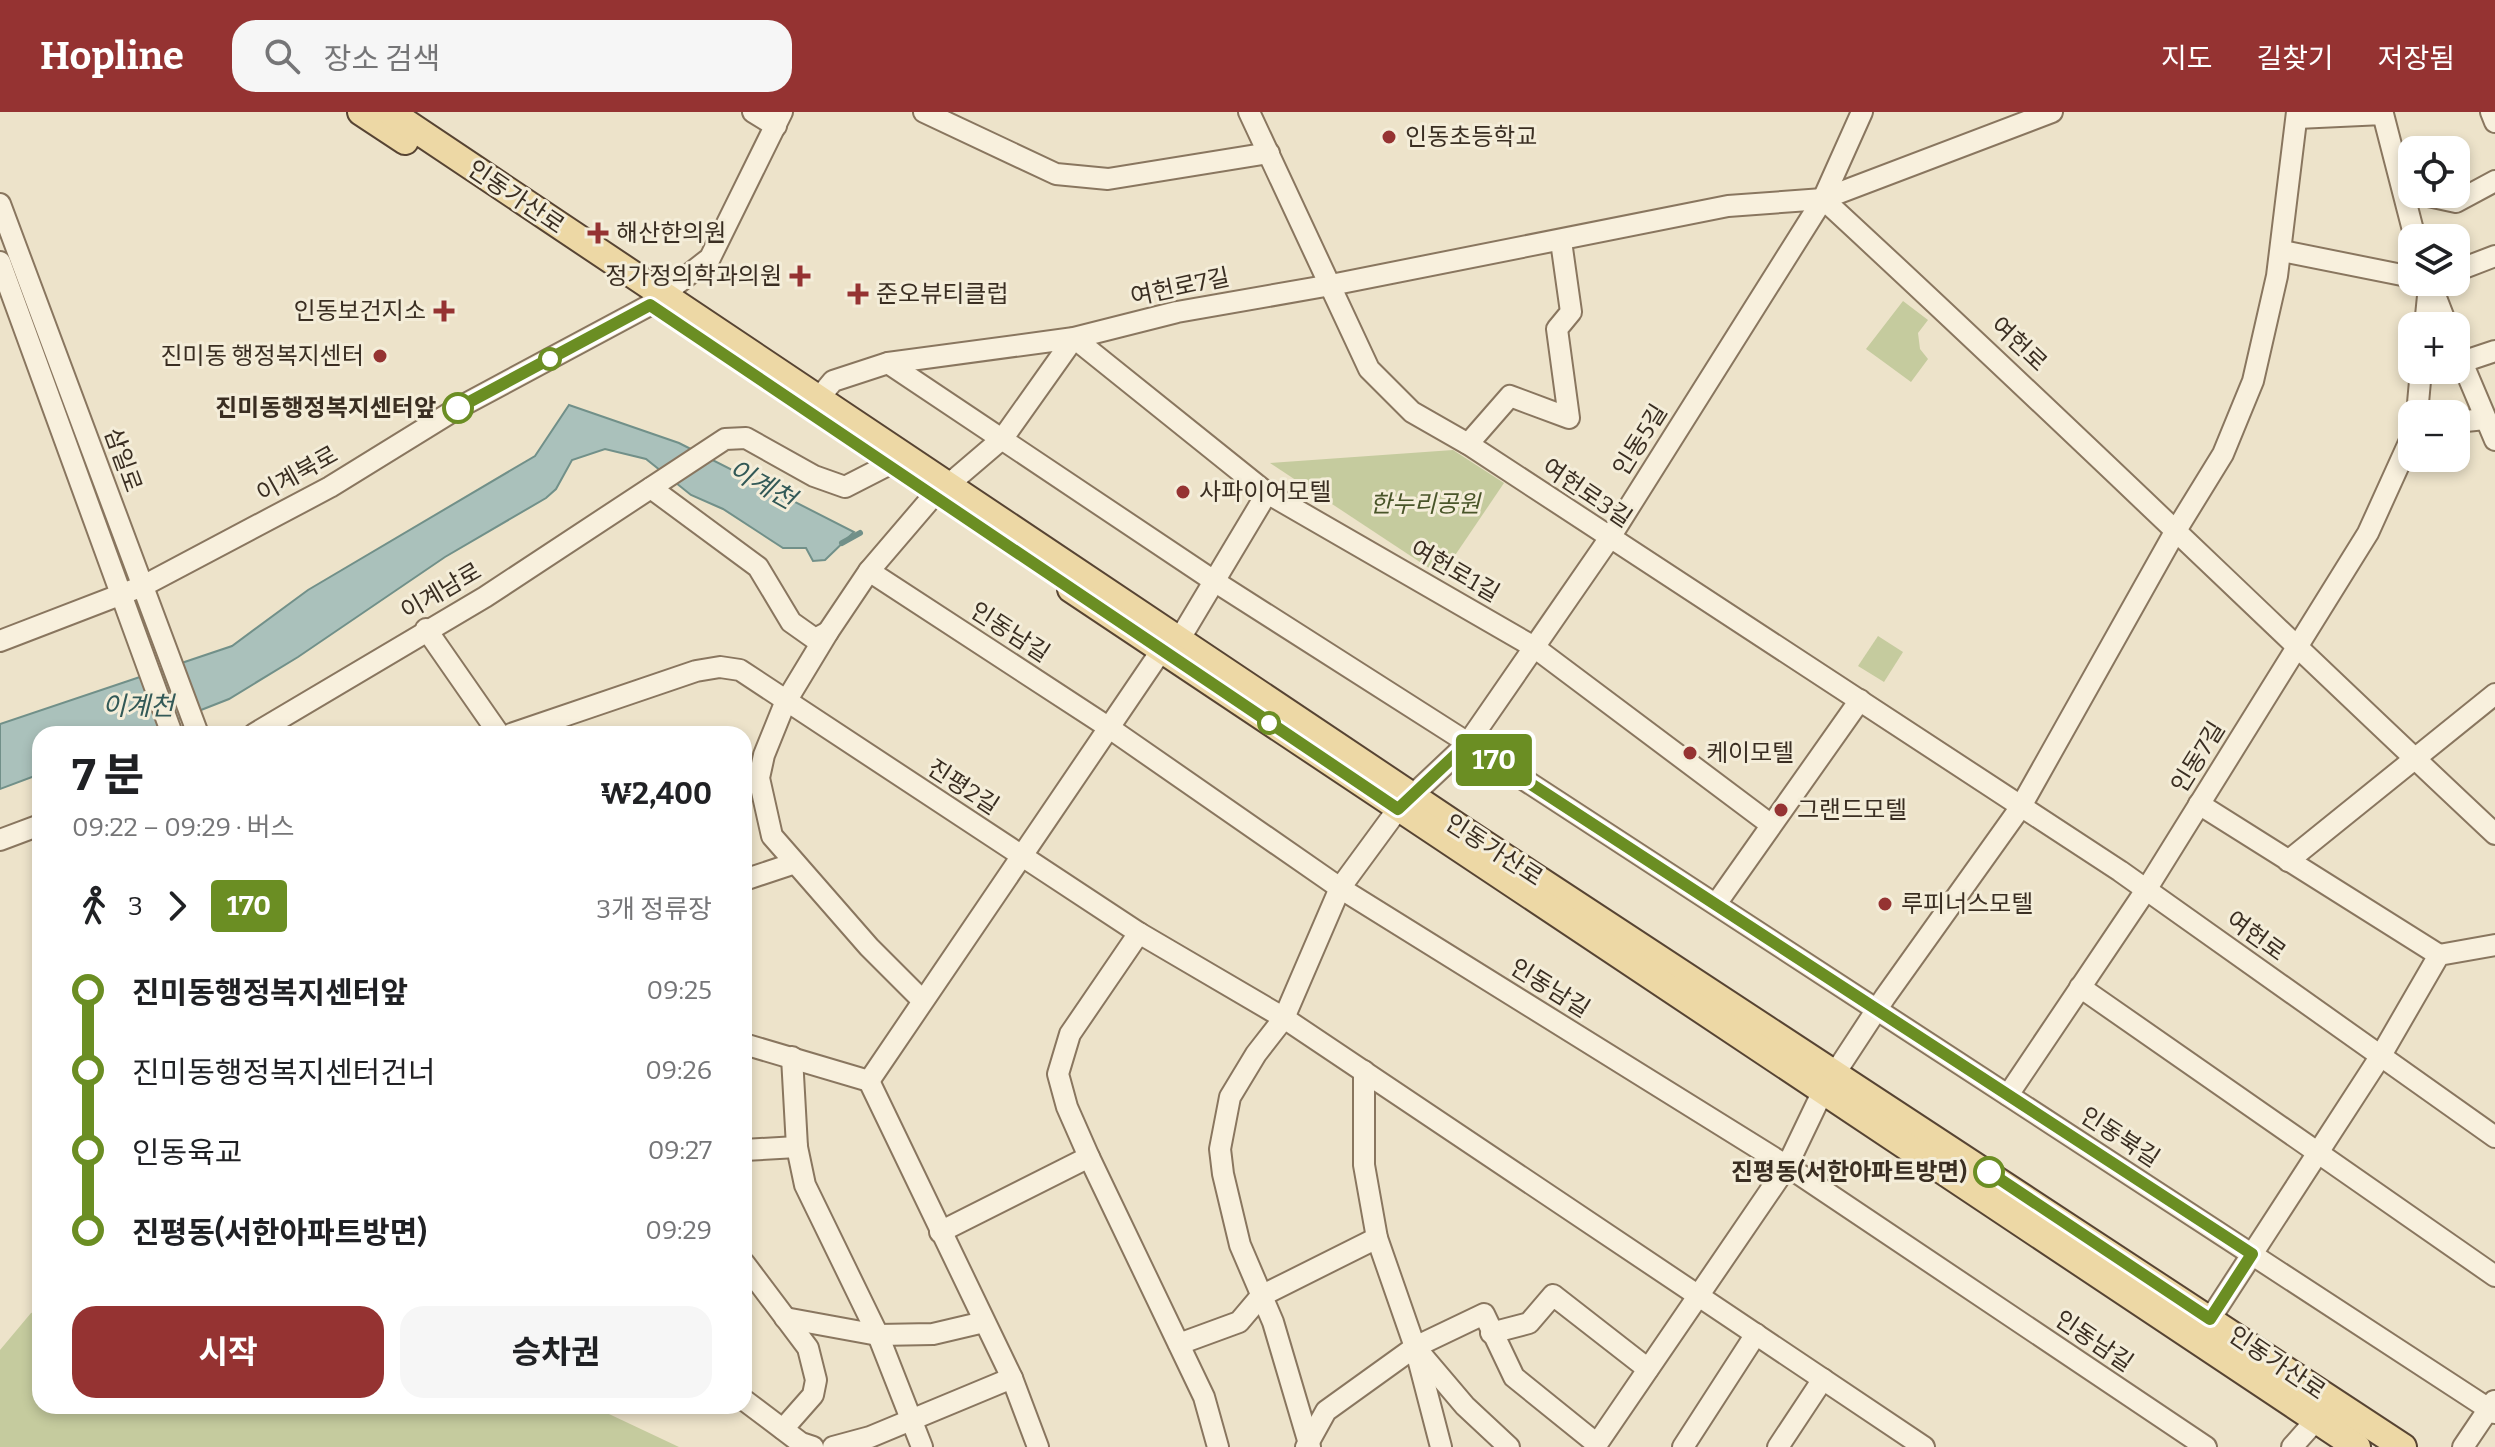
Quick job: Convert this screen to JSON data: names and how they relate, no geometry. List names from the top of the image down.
{
  "streets": {
    "main road": ["인동가산로"],
    "street": [
      "여헌로7길",
      "여헌로",
      "인동5길",
      "삼일로",
      "이계북로",
      "여헌로3길",
      "여헌로1길",
      "이계남로",
      "인동남길",
      "인동7길",
      "진평2길",
      "인동북길"
    ]
  },
  "crossings": [
    ["인동가산로", "여헌로7길"],
    ["인동가산로", "인동5길"],
    ["인동가산로", "이계북로"],
    ["인동가산로", "이계남로"],
    ["여헌로7길", "여헌로"],
    ["여헌로7길", "인동5길"],
    ["여헌로7길", "여헌로3길"],
    ["여헌로7길", "여헌로1길"],
    ["여헌로7길", "인동북길"],
    ["여헌로", "인동5길"],
    ["여헌로", "여헌로3길"],
    ["여헌로", "인동7길"],
    ["인동5길", "여헌로3길"],
    ["인동5길", "여헌로1길"],
    ["인동5길", "인동남길"],
    ["인동5길", "진평2길"],
    ["인동5길", "인동북길"],
    ["삼일로", "이계북로"],
    ["인동7길", "인동북길"]
  ],
  "water": ["이계천"],
  "parks": ["한누리공원"],
  "places": {
    "other": [
      "인동초등학교",
      "진미동 행정복지센터",
      "진미동행정복지센터앞",
      "사파이어모텔",
      "케이모텔",
      "그랜드모텔",
      "루피너스모텔",
      "진평동(서한아파트방면)"
    ],
    "health": [
      "해산한의원",
      "정가정의학과의원",
      "준오뷰티클럽",
      "인동보건지소"
    ]
  },
  "lines": ["bus line 170"],
  "page": {
    "header": "Hopline",
    "search": "장소 검색",
    "nav": ["지도", "길찾기", "저장됨"],
    "on_map": "170",
    "map_buttons": ["+", "−"],
    "heading": ["7 분", "09:22 – 09:29 · 버스", "₩2,400"],
    "legs": ["3", "170", "3개 정류장"],
    "list": [
      {
        "name": "진미동행정복지센터앞",
        "value": "09:25"
      },
      {
        "name": "진미동행정복지센터건너",
        "value": "09:26"
      },
      {
        "name": "인동육교",
        "value": "09:27"
      },
      {
        "name": "진평동(서한아파트방면)",
        "value": "09:29"
      }
    ],
    "buttons": ["시작", "승차권"]
  }
}
